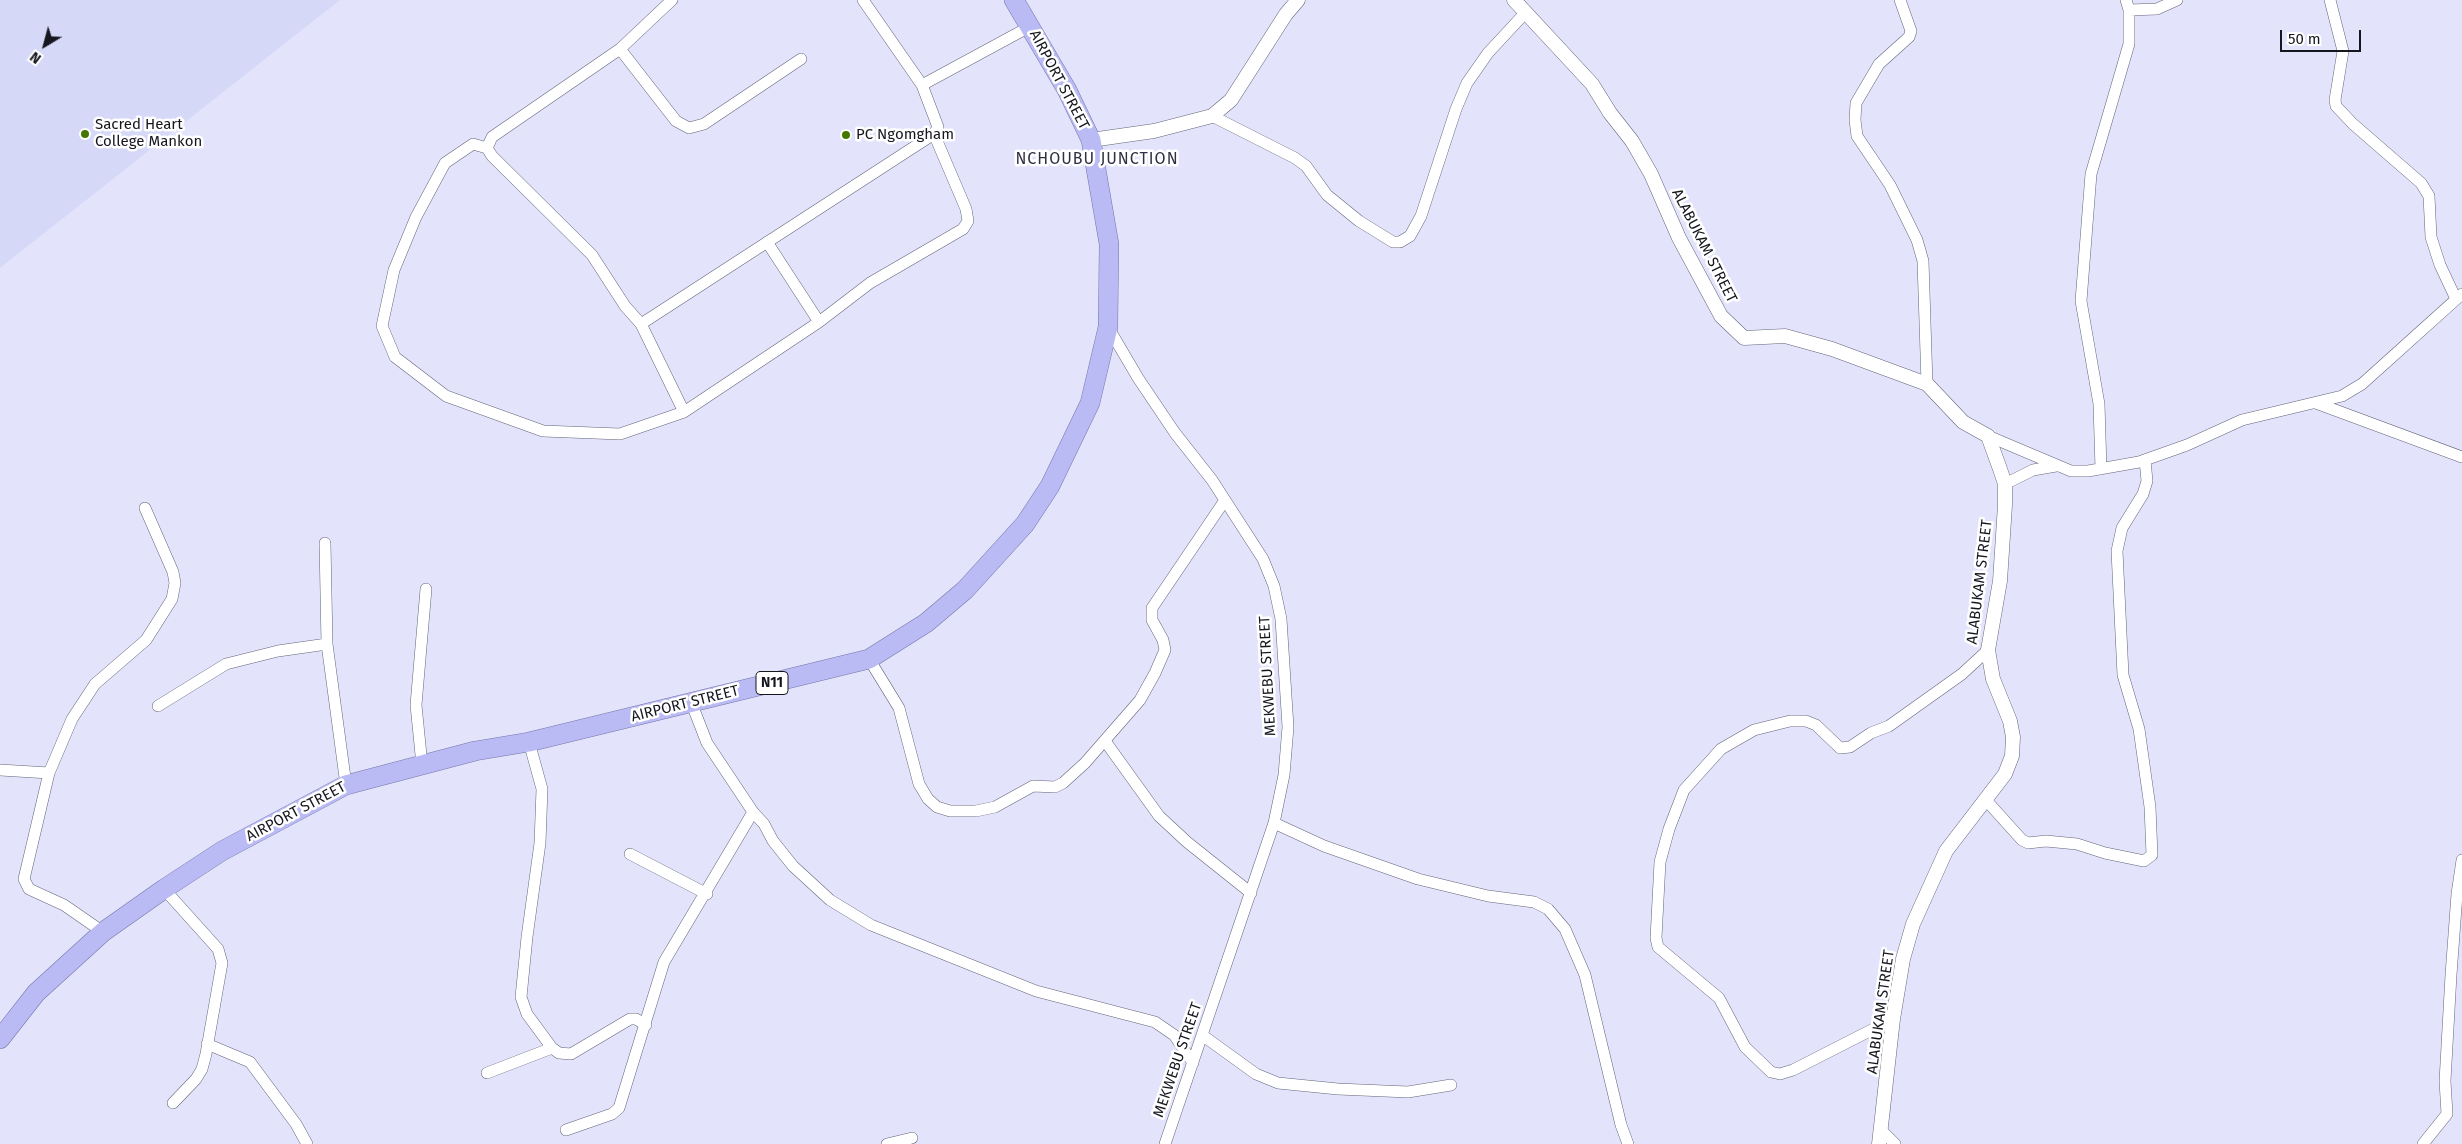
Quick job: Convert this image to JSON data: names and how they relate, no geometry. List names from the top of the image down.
{
  "streets": {
    "highway": ["AIRPORT STREET", "N11"],
    "street": ["ALABUKAM STREET", "MEKWEBU STREET"]
  },
  "crossings": [
    ["AIRPORT STREET", "MEKWEBU STREET"]
  ],
  "districts": ["NCHOUBU JUNCTION"],
  "places": ["Sacred Heart College Mankon", "PC Ngomgham"],
  "scale_bar": "50 m",
  "north": "bottom left"
}
